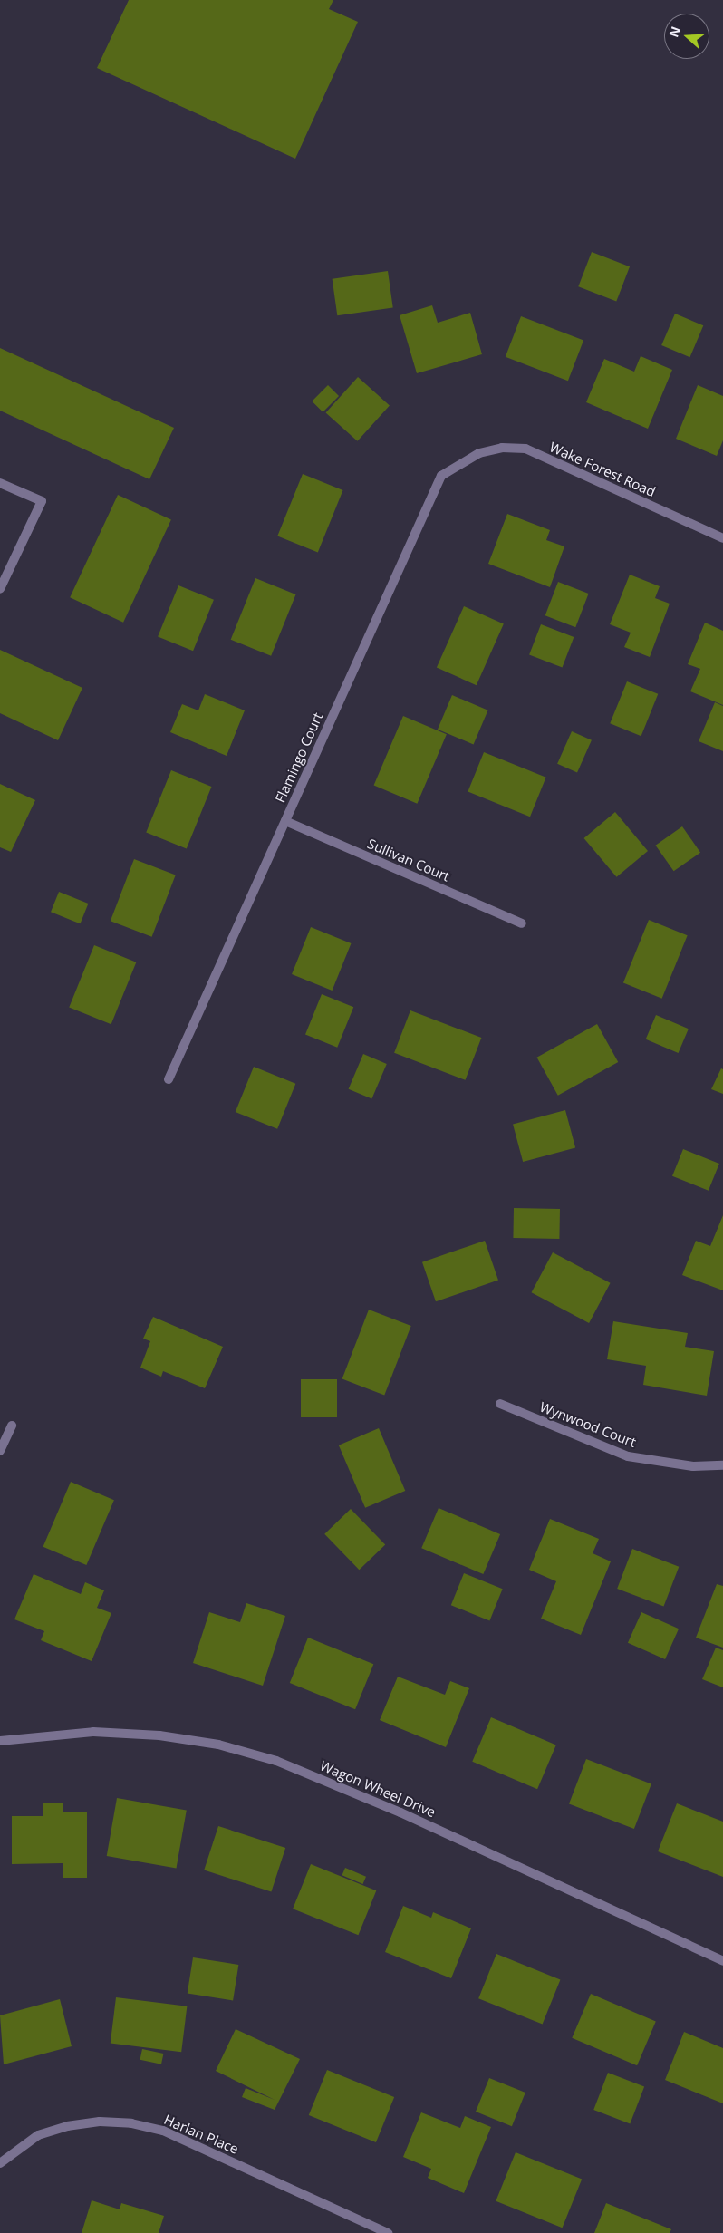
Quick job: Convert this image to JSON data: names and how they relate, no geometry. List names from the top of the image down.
{
  "streets": {
    "street": [
      "Wake Forest Road",
      "Flamingo Court",
      "Sullivan Court",
      "Wynwood Court",
      "Wagon Wheel Drive",
      "Harlan Place"
    ]
  },
  "crossings": [
    ["Wake Forest Road", "Flamingo Court"],
    ["Flamingo Court", "Sullivan Court"]
  ],
  "north": "left"
}
